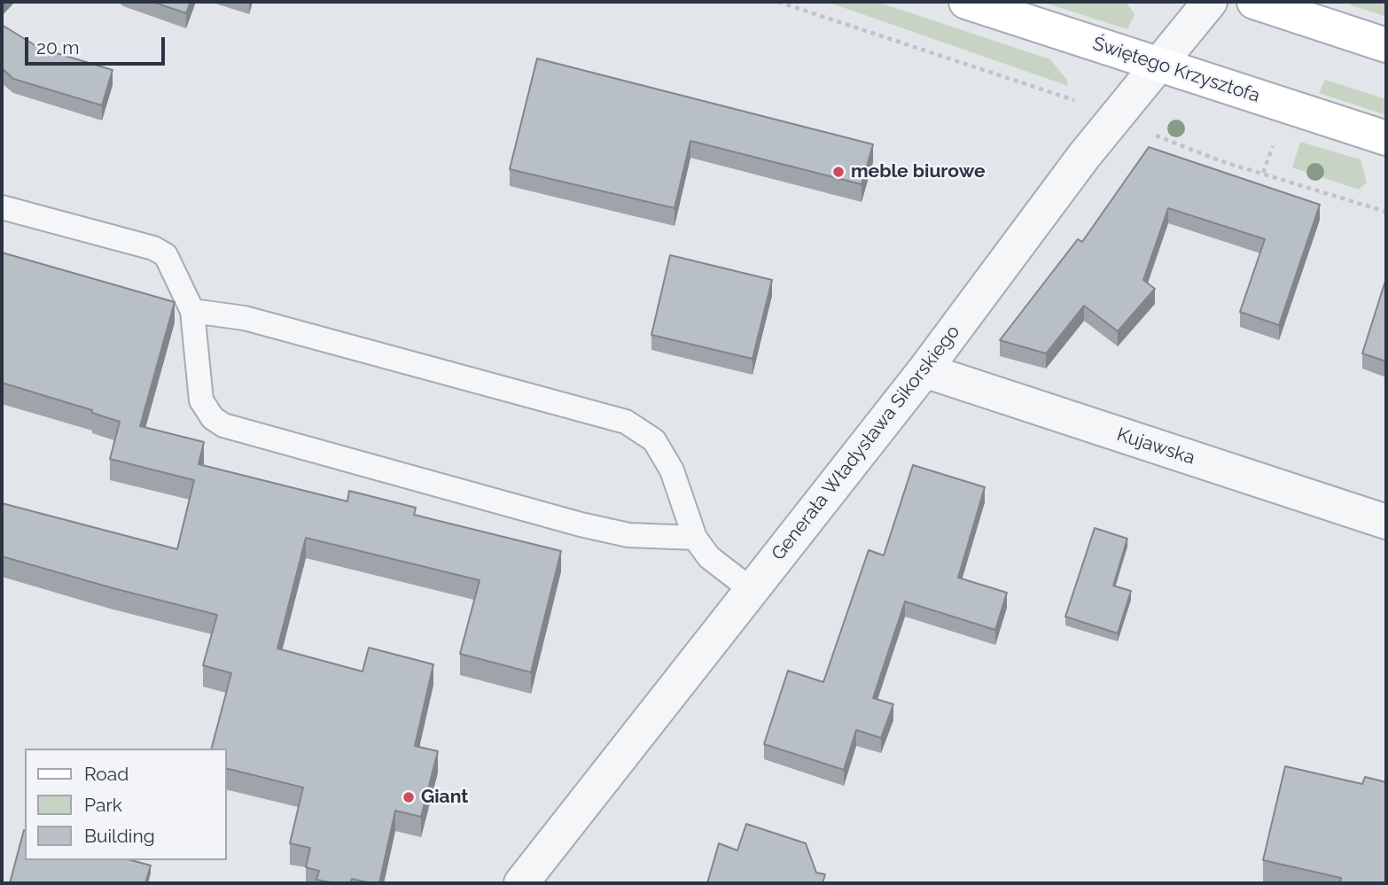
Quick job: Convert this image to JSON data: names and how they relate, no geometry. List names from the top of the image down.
{
  "streets": {
    "main road": ["Świętego Krzysztofa"],
    "street": ["Generała Władysława Sikorskiego", "Kujawska"]
  },
  "crossings": [
    ["Świętego Krzysztofa", "Generała Władysława Sikorskiego"],
    ["Generała Władysława Sikorskiego", "Kujawska"]
  ],
  "places": ["meble biurowe", "Giant"],
  "legend": ["Road", "Park", "Building"],
  "scale_bar": "20 m"
}
